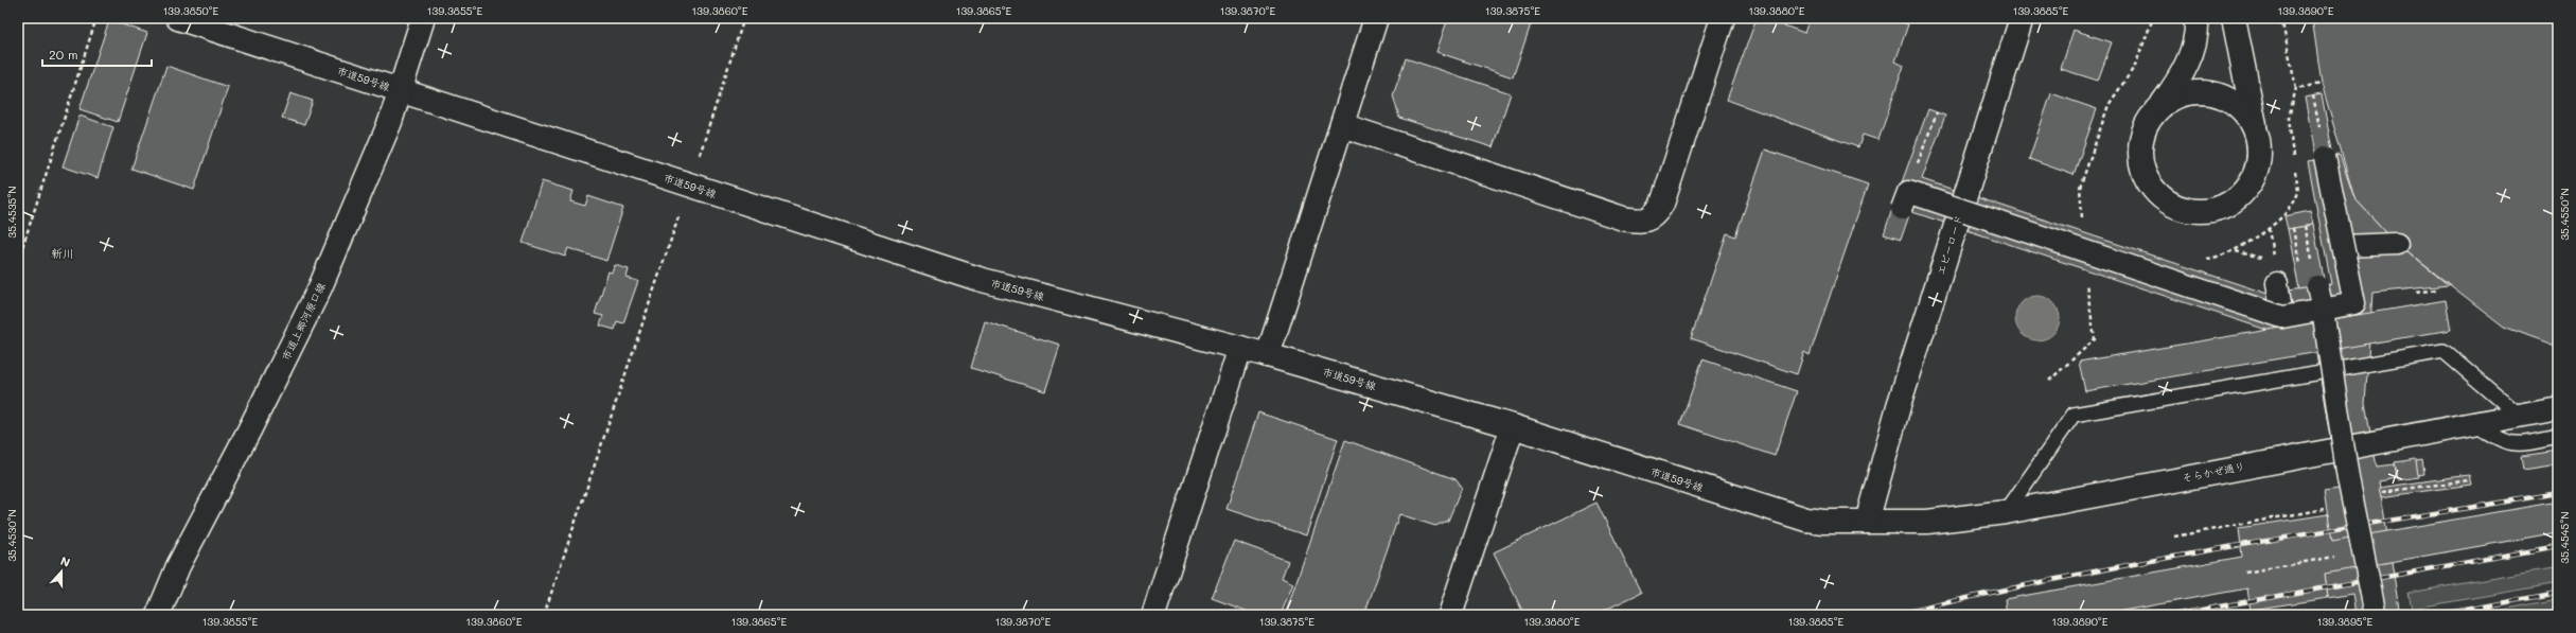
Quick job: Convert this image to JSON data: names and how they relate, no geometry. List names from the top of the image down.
{
  "streets": {
    "street": [
      "市道59号線",
      "エビーロード",
      "市道上郷河原口線",
      "そらかぜ通り"
    ]
  },
  "crossings": [
    ["市道59号線", "エビーロード"],
    ["市道59号線", "市道上郷河原口線"],
    ["市道59号線", "そらかぜ通り"],
    ["エビーロード", "そらかぜ通り"]
  ],
  "districts": ["新川"],
  "scale_bar": "20 m",
  "north": "top",
  "coordinates": [
    "139.3850°E",
    "139.3855°E",
    "139.3860°E",
    "139.3865°E",
    "139.3870°E",
    "139.3875°E",
    "139.3880°E",
    "139.3885°E",
    "139.3890°E",
    "35.4535°N",
    "35.4550°N",
    "35.4530°N",
    "35.4545°N",
    "139.3895°E"
  ]
}
